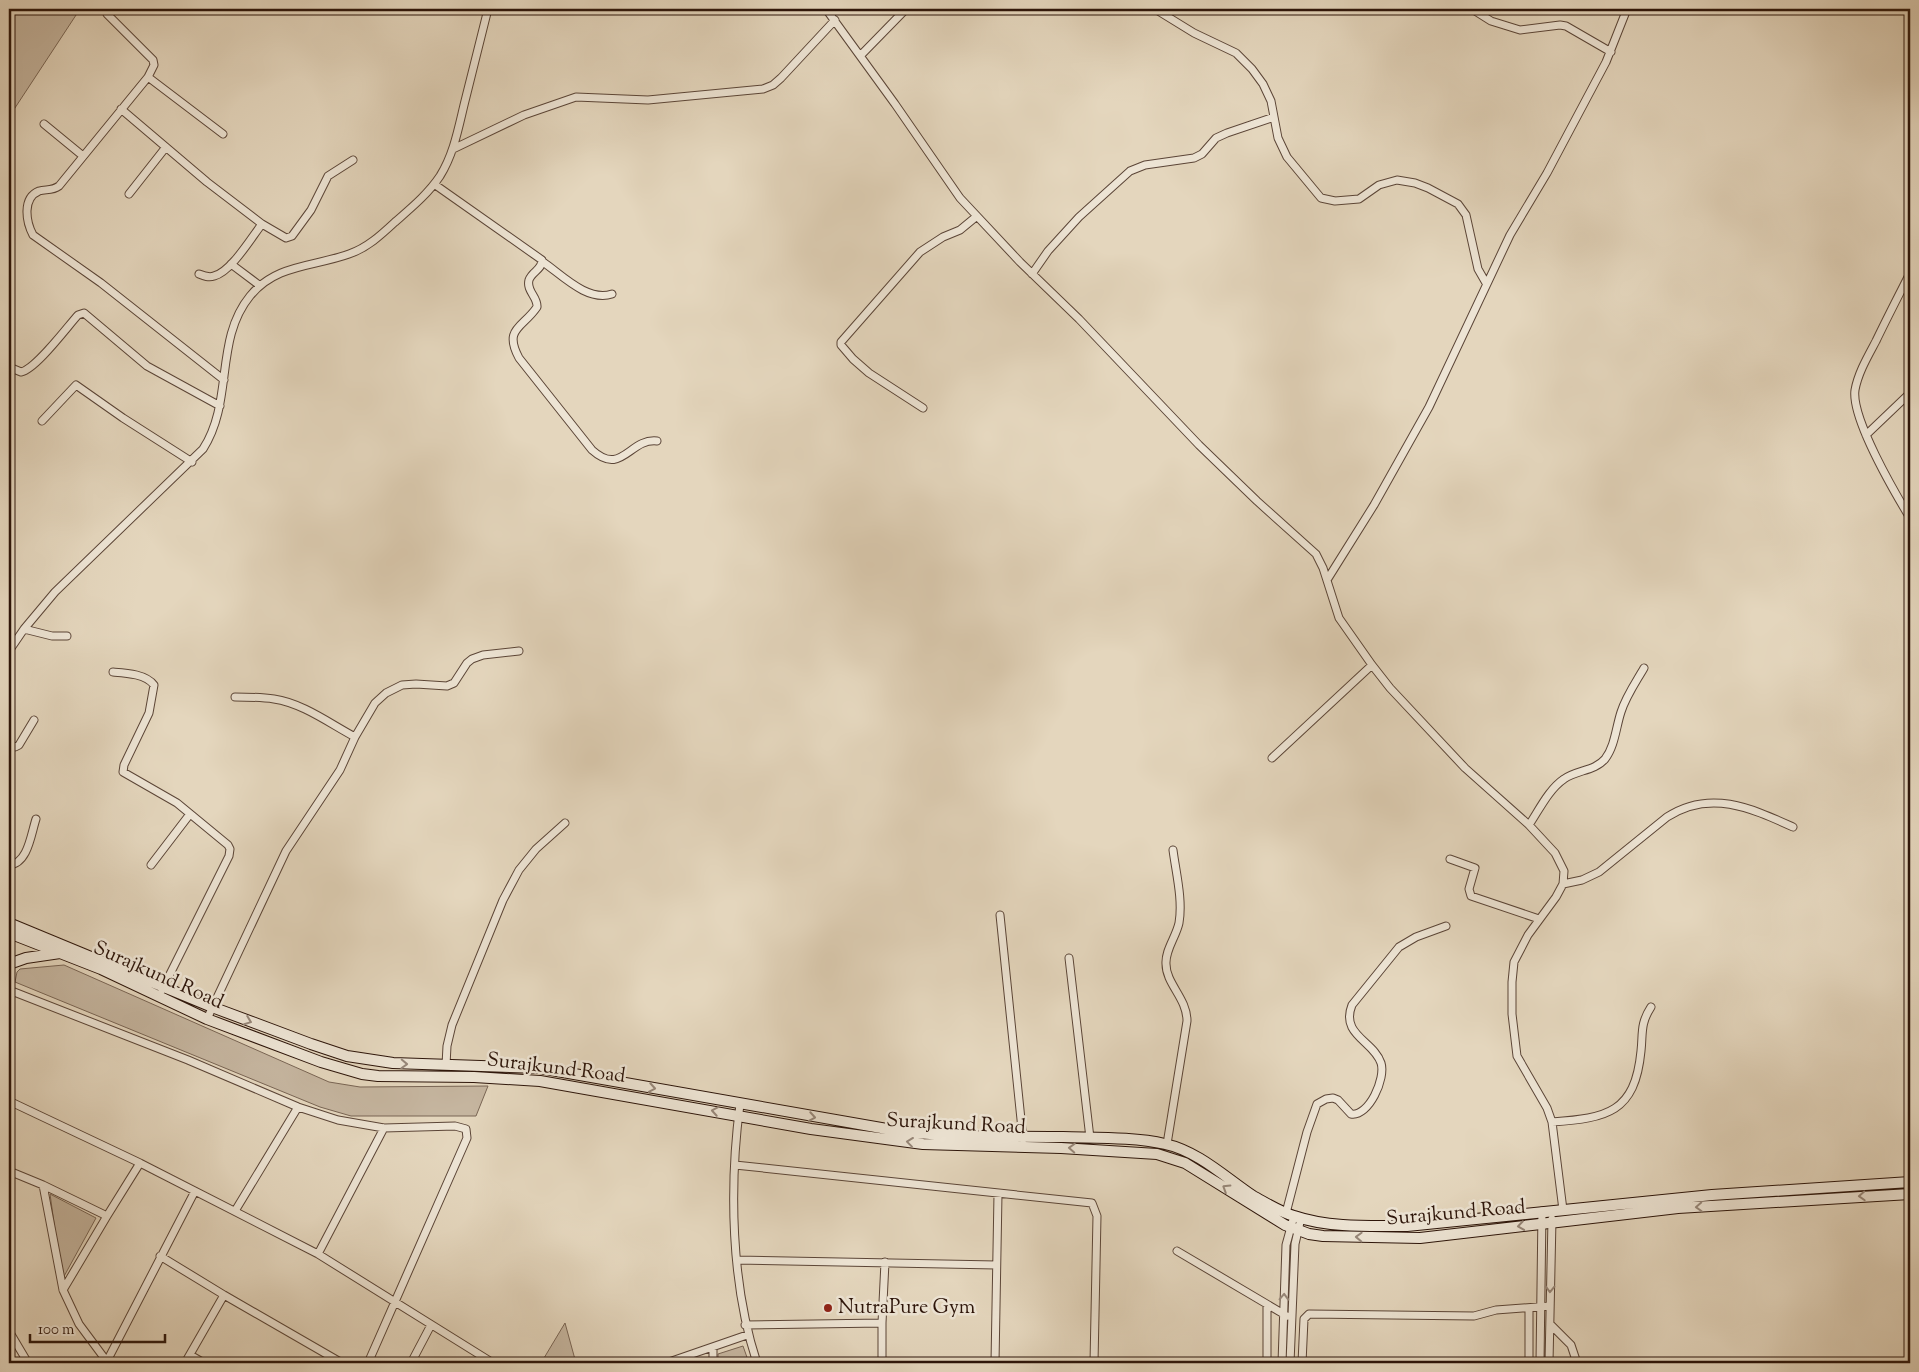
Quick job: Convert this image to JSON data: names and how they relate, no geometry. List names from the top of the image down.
{
  "streets": {
    "main road": ["Surajkund Road"]
  },
  "places": ["NutraPure Gym"],
  "scale_bar": "100 m"
}
